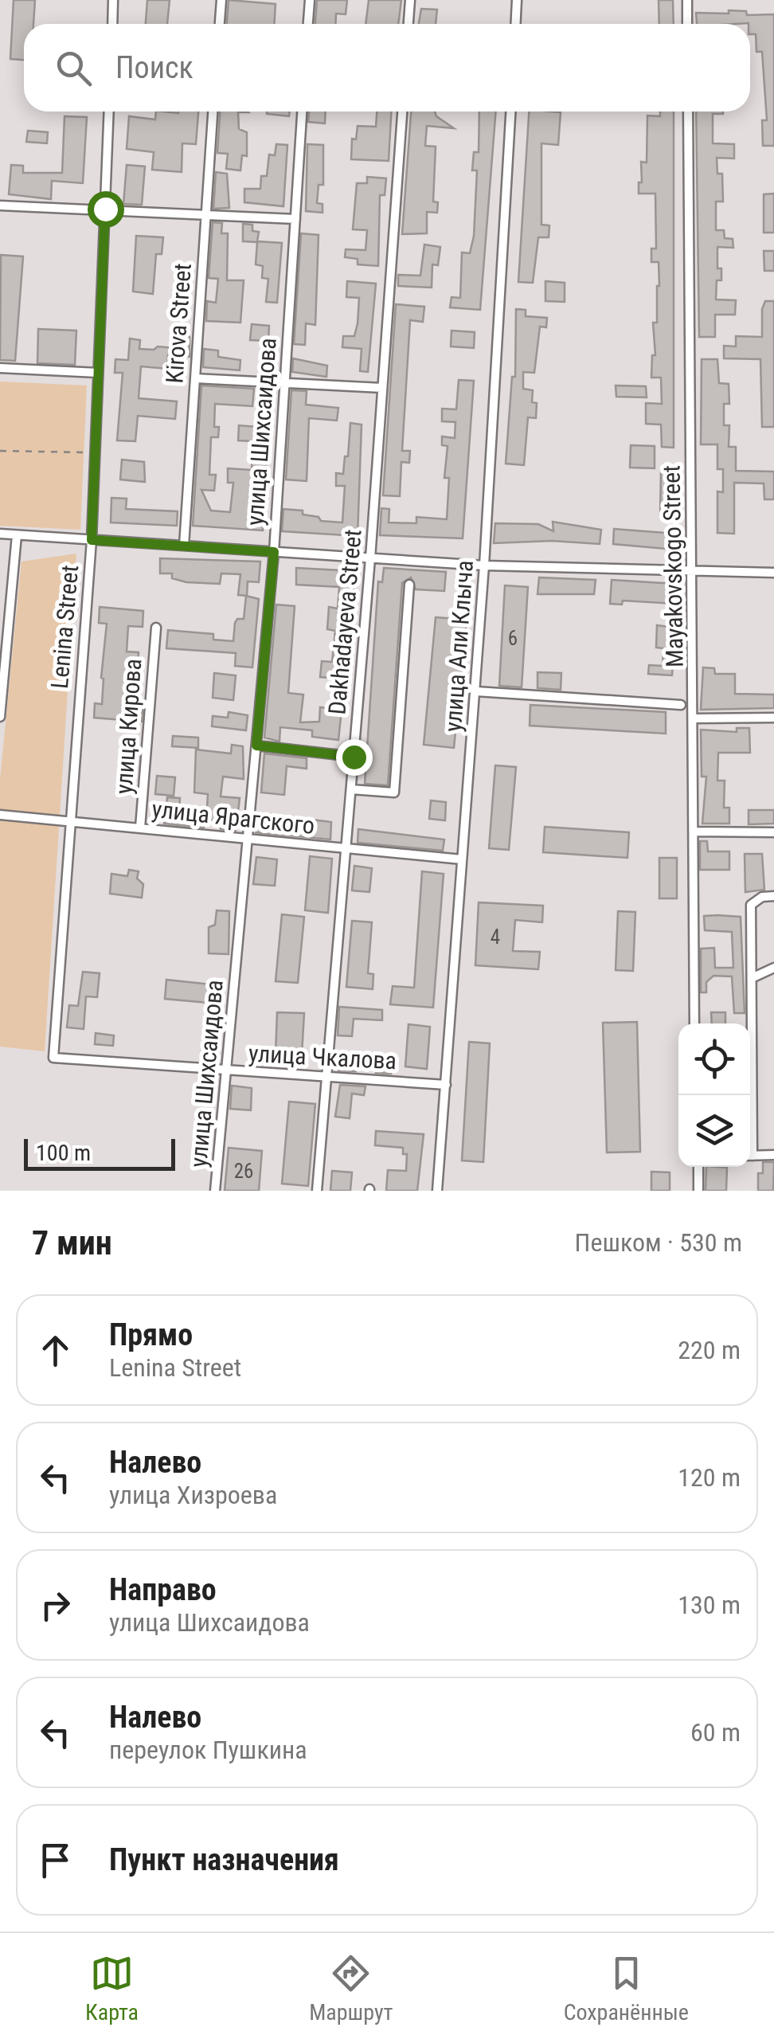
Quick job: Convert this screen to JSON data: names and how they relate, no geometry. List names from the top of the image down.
{
  "streets": {
    "street": [
      "Kirova Street",
      "улица Шихсаидова",
      "Mayakovskogo Street",
      "Dakhadayeva Street",
      "Lenina Street",
      "улица Али Клыча",
      "улица Кирова",
      "улица Ярагского",
      "улица Чкалова"
    ]
  },
  "crossings": [
    ["улица Шихсаидова", "улица Ярагского"],
    ["улица Шихсаидова", "улица Чкалова"],
    ["Dakhadayeva Street", "улица Ярагского"],
    ["Dakhadayeva Street", "улица Чкалова"],
    ["Lenina Street", "улица Ярагского"],
    ["Lenina Street", "улица Чкалова"],
    ["улица Али Клыча", "улица Ярагского"],
    ["улица Али Клыча", "улица Чкалова"],
    ["улица Кирова", "улица Ярагского"]
  ],
  "house_numbers": ["6", "4", "26"],
  "scale_bar": "100 m",
  "page": {
    "search": "Поиск",
    "scale": "100 m",
    "heading": ["7 мин", "Пешком · 530 m"],
    "list": [
      ["Прямо", "Lenina Street", "220 m"],
      ["Налево", "улица Хизроева", "120 m"],
      ["Направо", "улица Шихсаидова", "130 m"],
      ["Налево", "переулок Пушкина", "60 m"],
      "Пункт назначения"
    ],
    "nav": ["Карта", "Маршрут", "Сохранённые"]
  }
}
